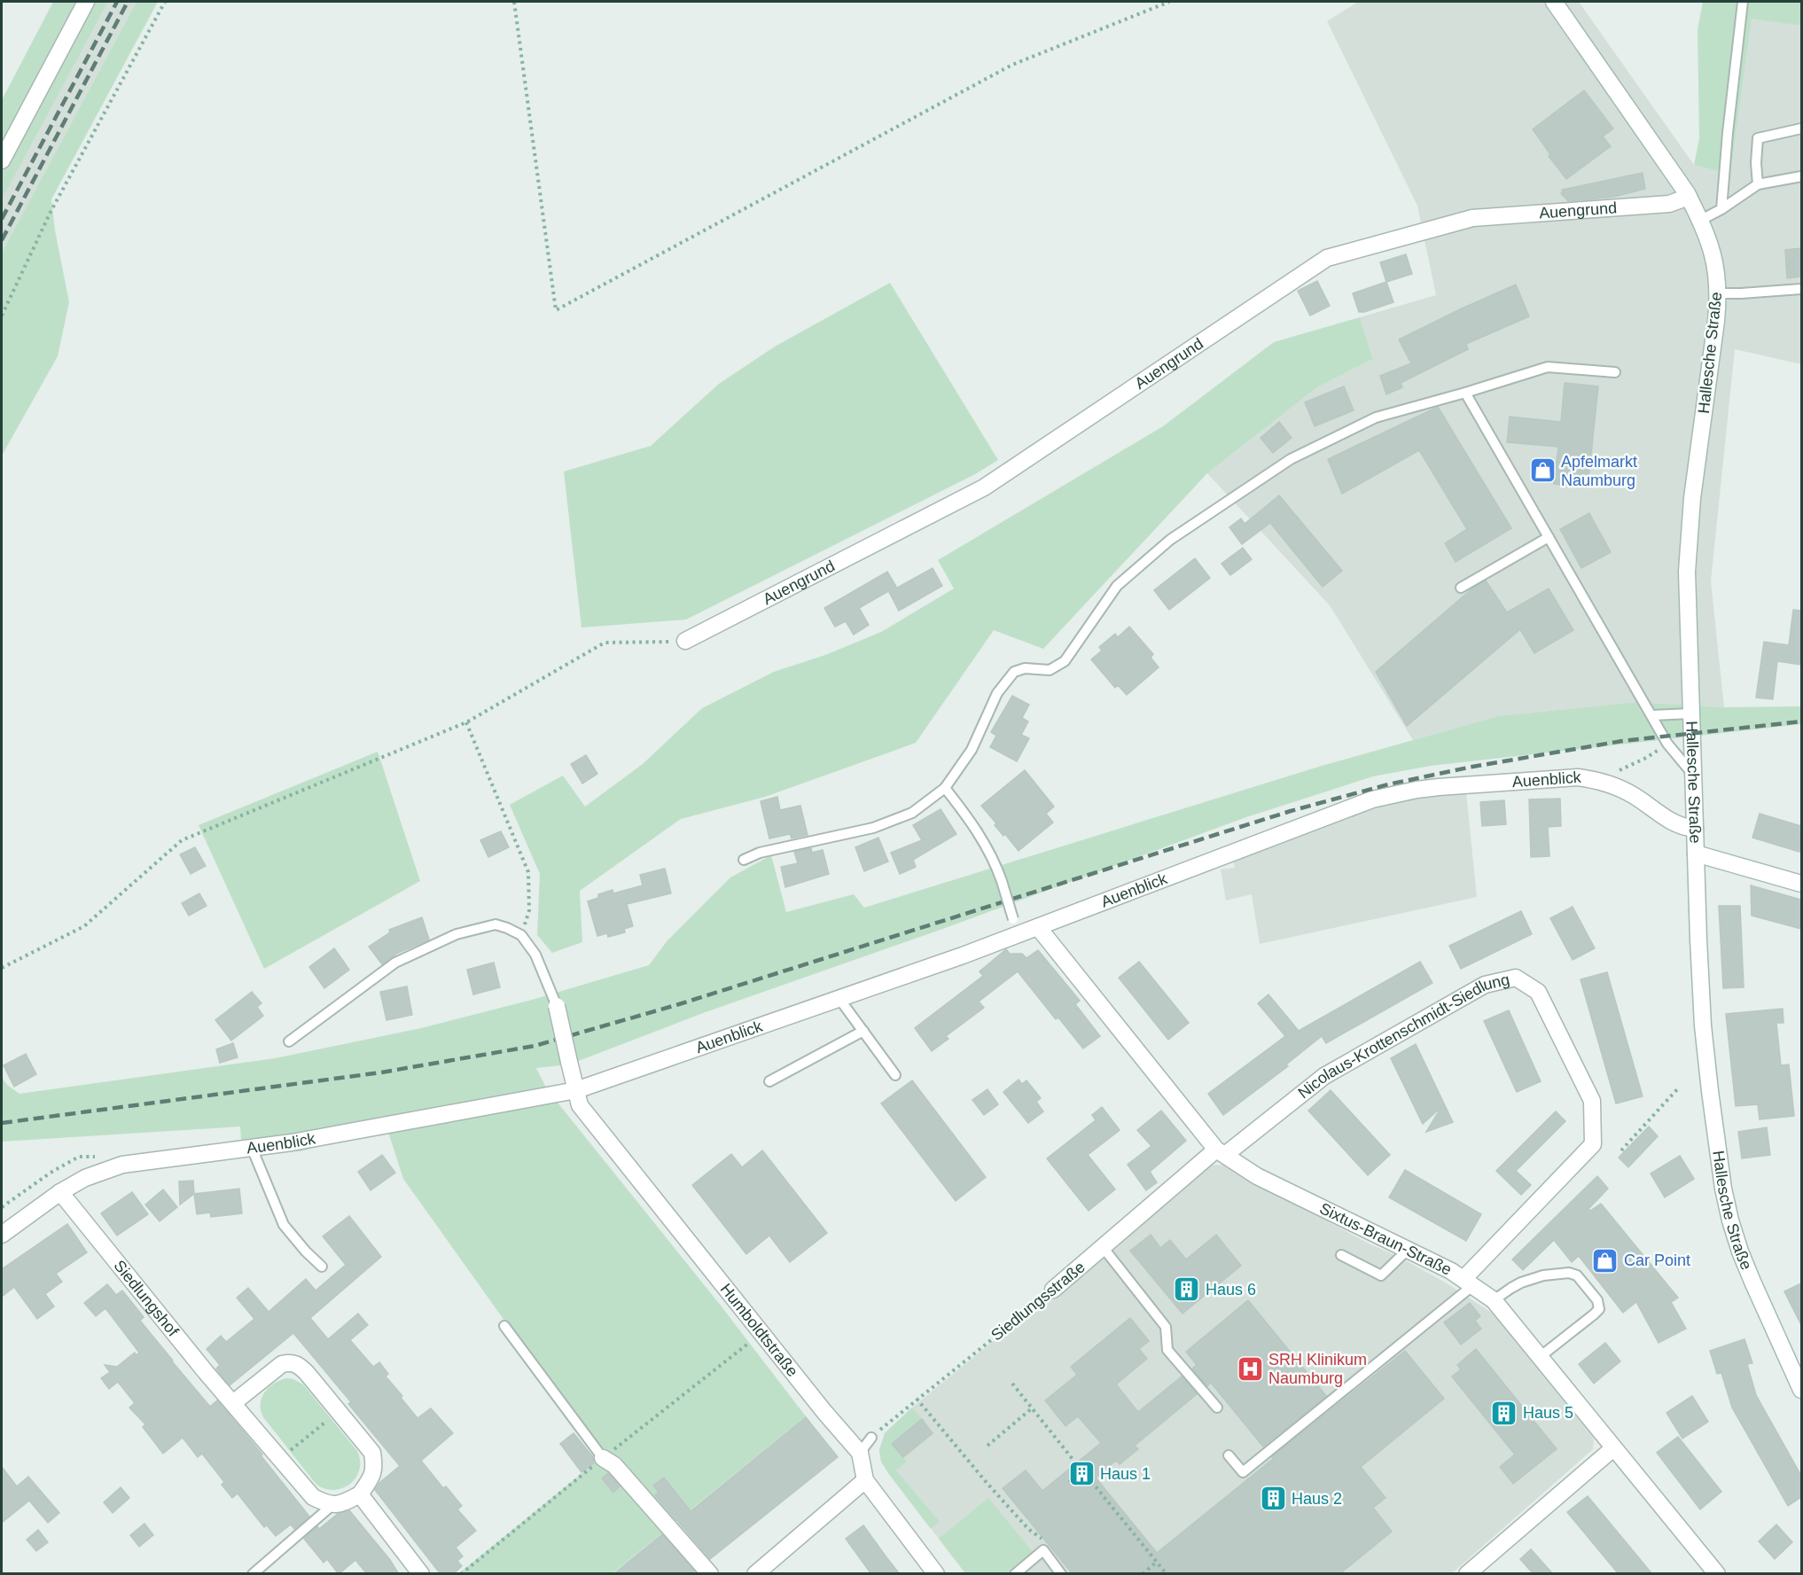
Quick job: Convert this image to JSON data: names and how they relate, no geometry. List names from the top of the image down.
{
  "streets": {
    "street": [
      "Auengrund",
      "Hallesche Straße",
      "Auenblick",
      "Nicolaus-Krottenschmidt-Siedlung",
      "Sixtus-Braun-Straße",
      "Siedlungshof",
      "Siedlungsstraße",
      "Humboldtstraße"
    ]
  },
  "crossings": [
    ["Auengrund", "Hallesche Straße"],
    ["Hallesche Straße", "Auenblick"],
    ["Auenblick", "Sixtus-Braun-Straße"],
    ["Auenblick", "Siedlungshof"],
    ["Auenblick", "Humboldtstraße"],
    ["Nicolaus-Krottenschmidt-Siedlung", "Sixtus-Braun-Straße"],
    ["Nicolaus-Krottenschmidt-Siedlung", "Siedlungsstraße"],
    ["Sixtus-Braun-Straße", "Siedlungsstraße"]
  ],
  "places": {
    "shop": ["Apfelmarkt Naumburg", "Car Point"],
    "building": [
      "Haus 6",
      "Haus 5",
      "Haus 1",
      "Haus 2"
    ],
    "hospital": ["SRH Klinikum Naumburg"]
  }
}
